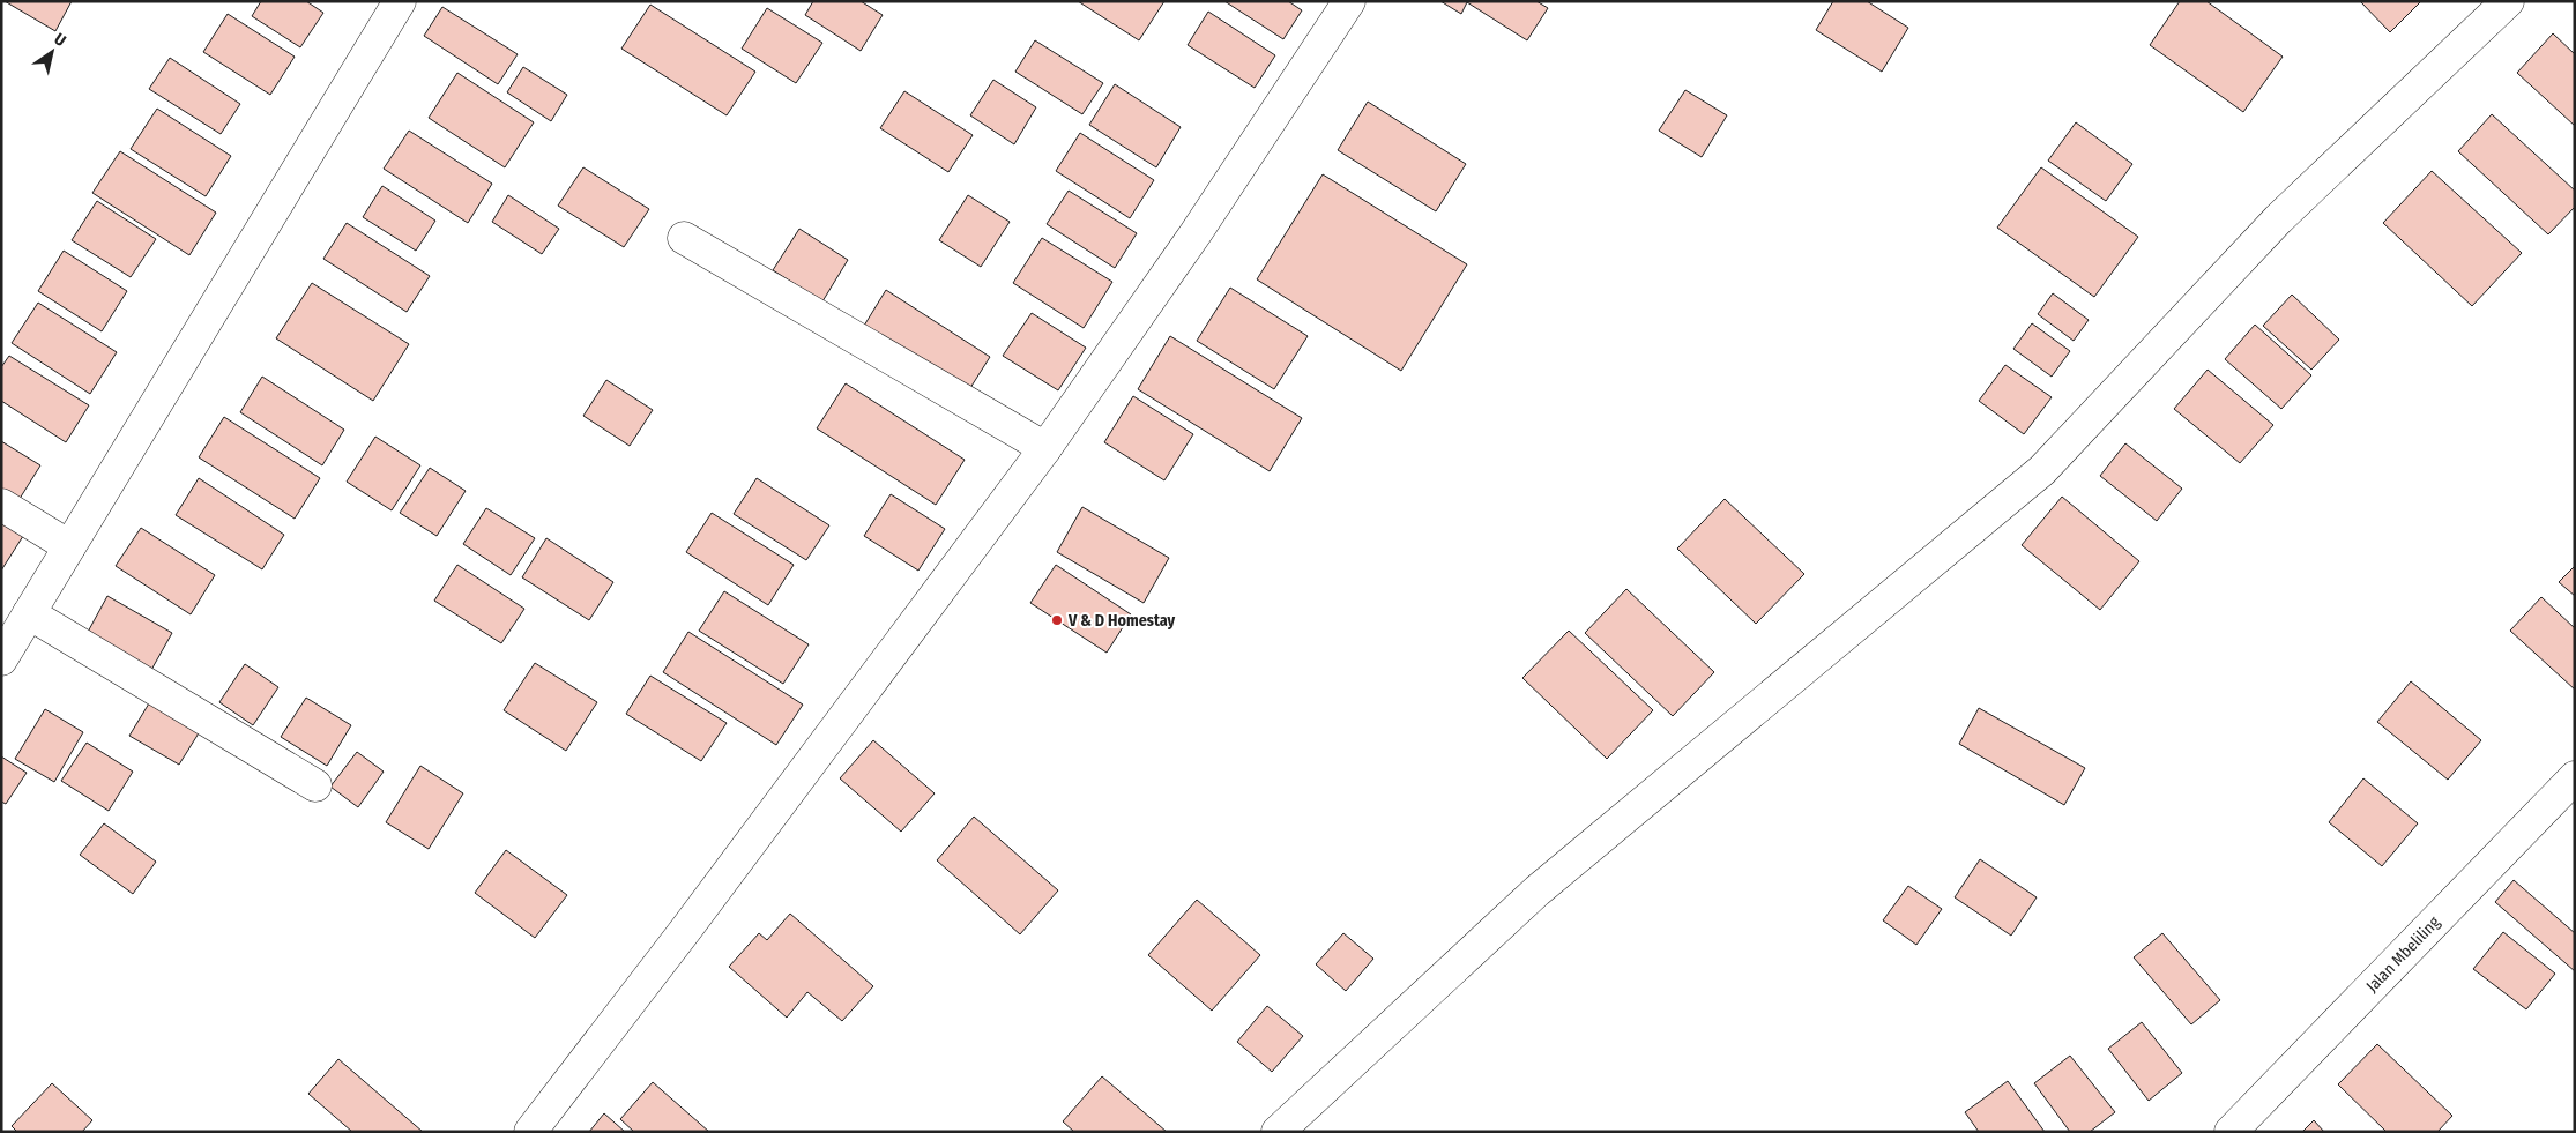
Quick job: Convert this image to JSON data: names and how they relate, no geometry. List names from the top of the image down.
{
  "streets": {
    "street": ["Jalan Mbeliling"]
  },
  "places": ["V & D Homestay"],
  "north": "top right"
}
